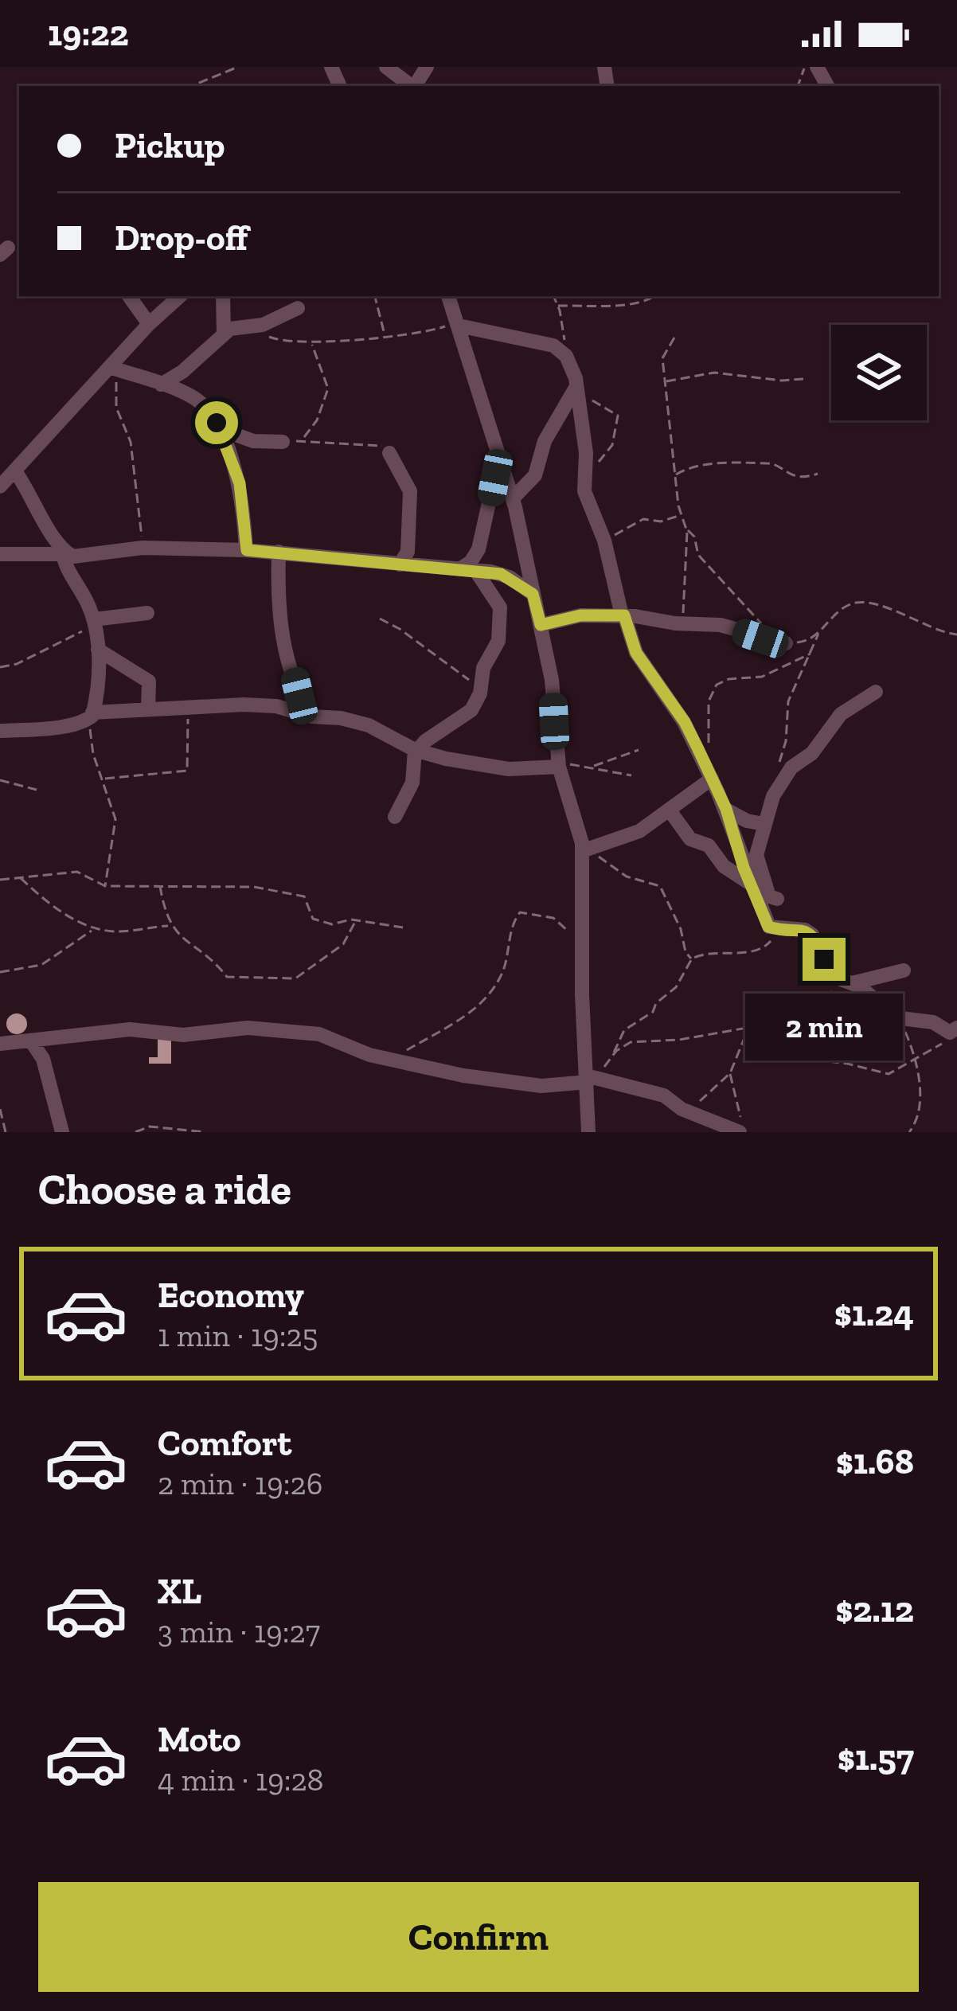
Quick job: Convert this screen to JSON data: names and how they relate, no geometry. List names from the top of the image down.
{
  "page": {
    "status": "19:22",
    "banner": ["Pickup", "Drop-off"],
    "bubble": "2 min",
    "heading": "Choose a ride",
    "list": [
      {
        "name": "Economy",
        "note": "1 min · 19:25",
        "value": "$1.24"
      },
      {
        "name": "Comfort",
        "note": "2 min · 19:26",
        "value": "$1.68"
      },
      {
        "name": "XL",
        "note": "3 min · 19:27",
        "value": "$2.12"
      },
      {
        "name": "Moto",
        "note": "4 min · 19:28",
        "value": "$1.57"
      }
    ],
    "buttons": "Confirm"
  }
}
